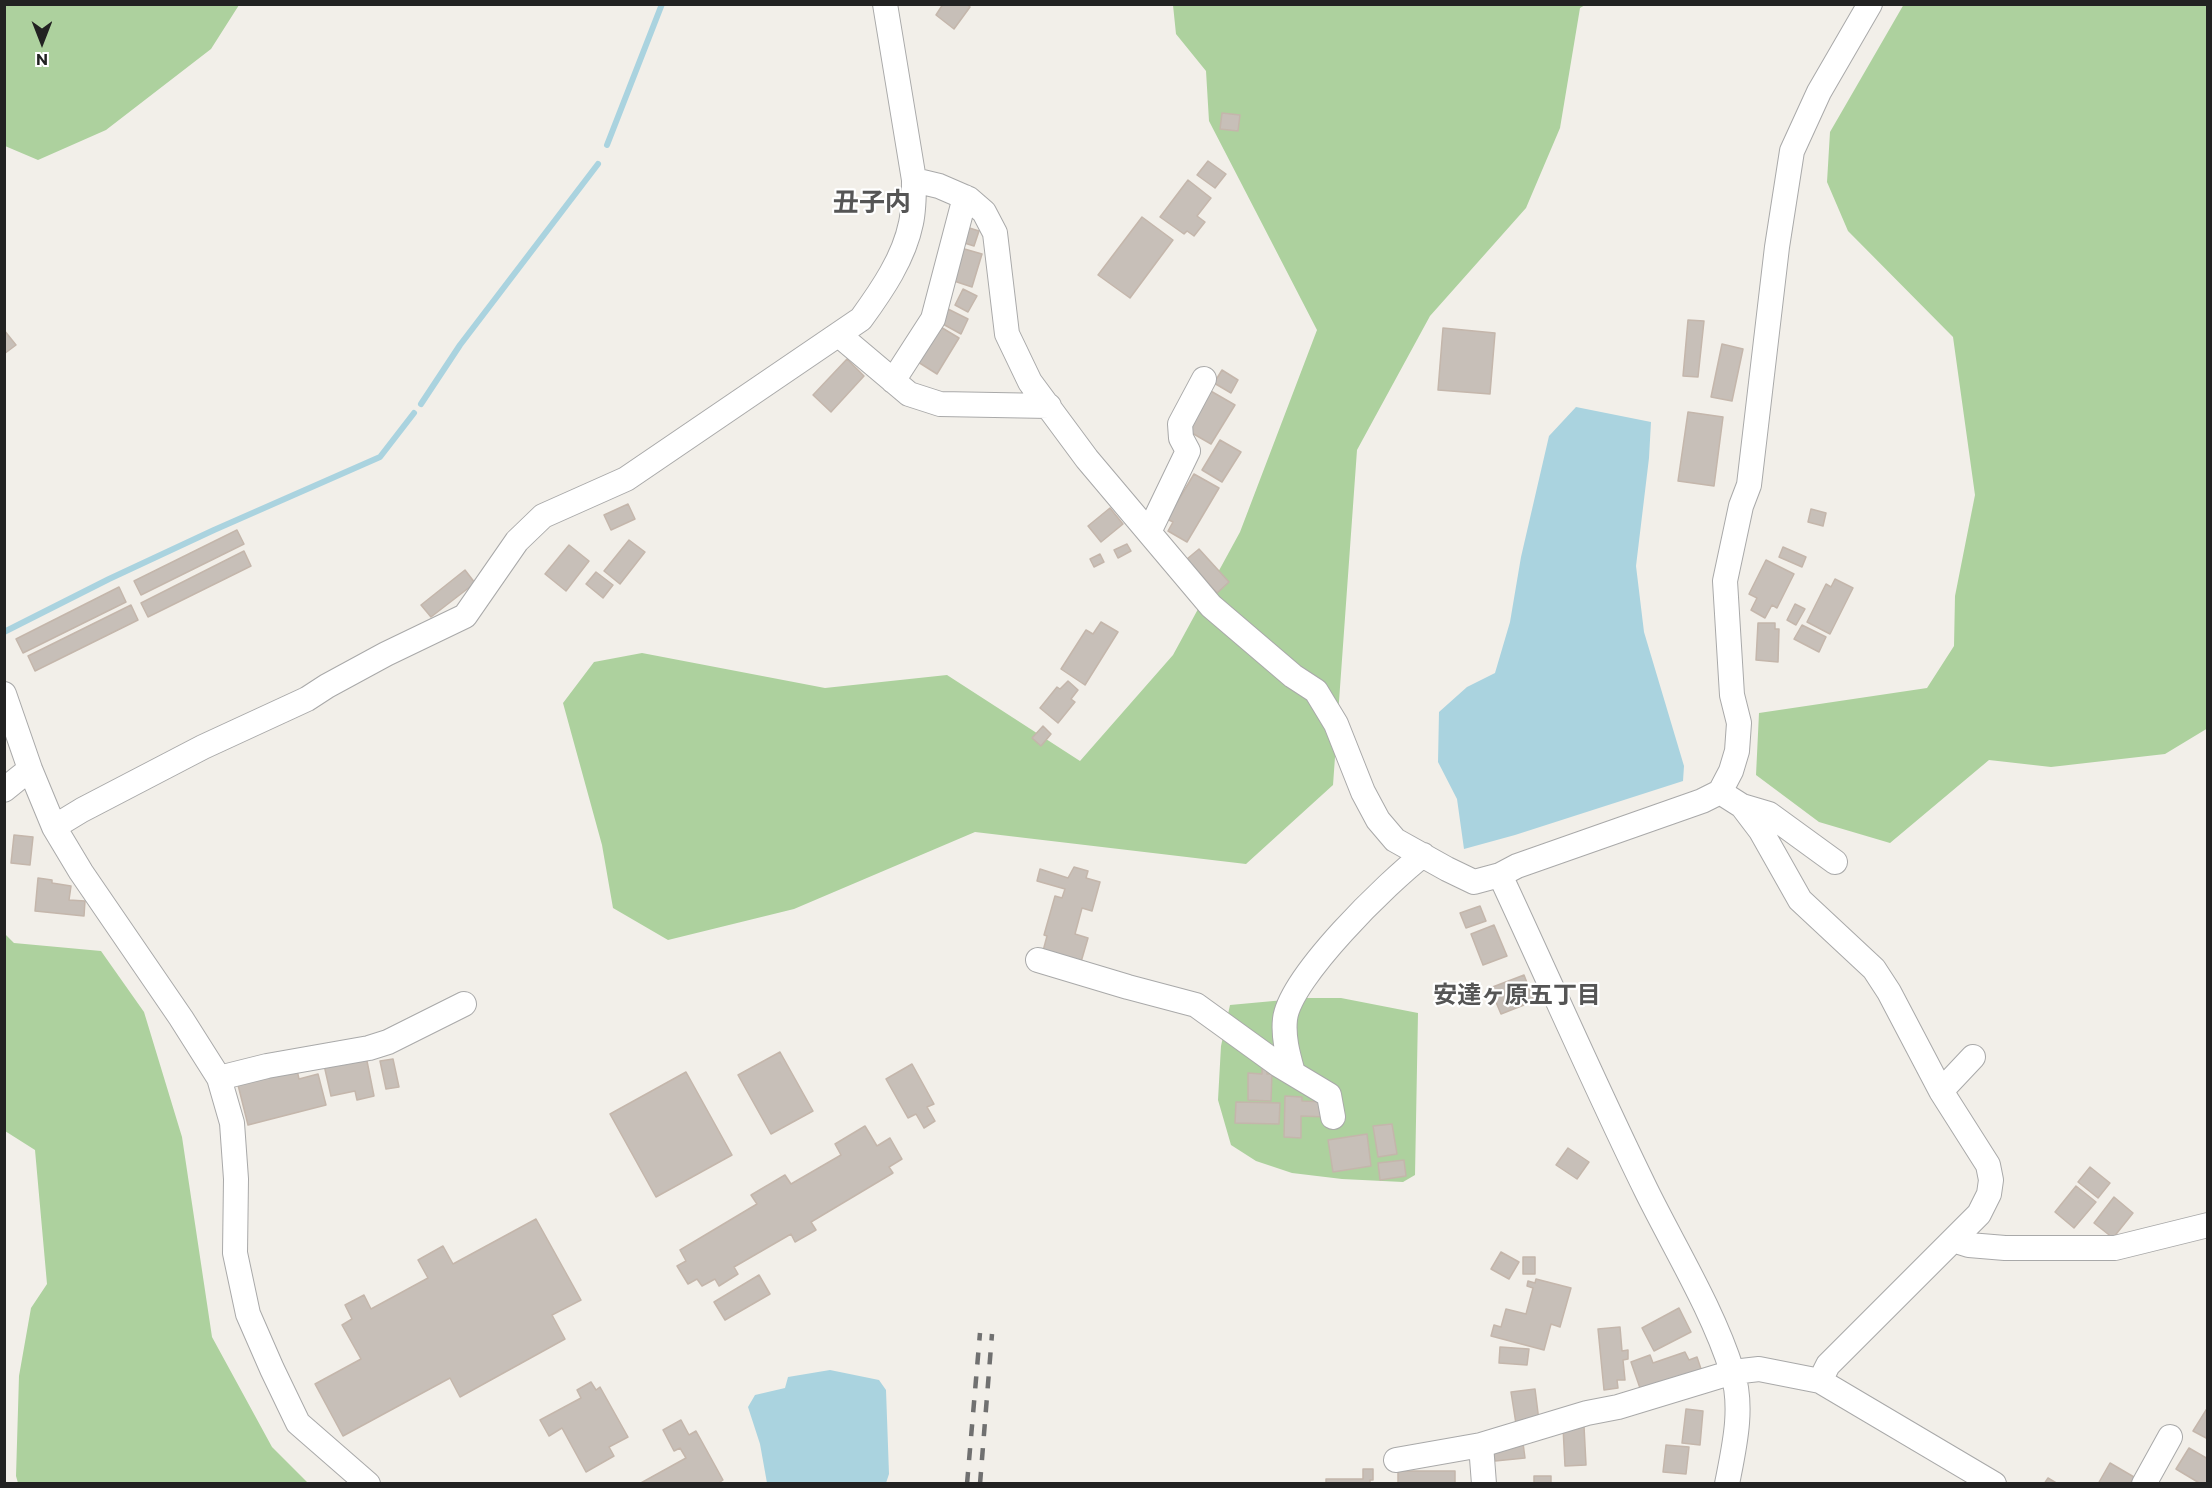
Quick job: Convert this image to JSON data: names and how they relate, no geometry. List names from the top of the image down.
{
  "districts": ["丑子内", "安達ヶ原五丁目"],
  "north": "bottom"
}
